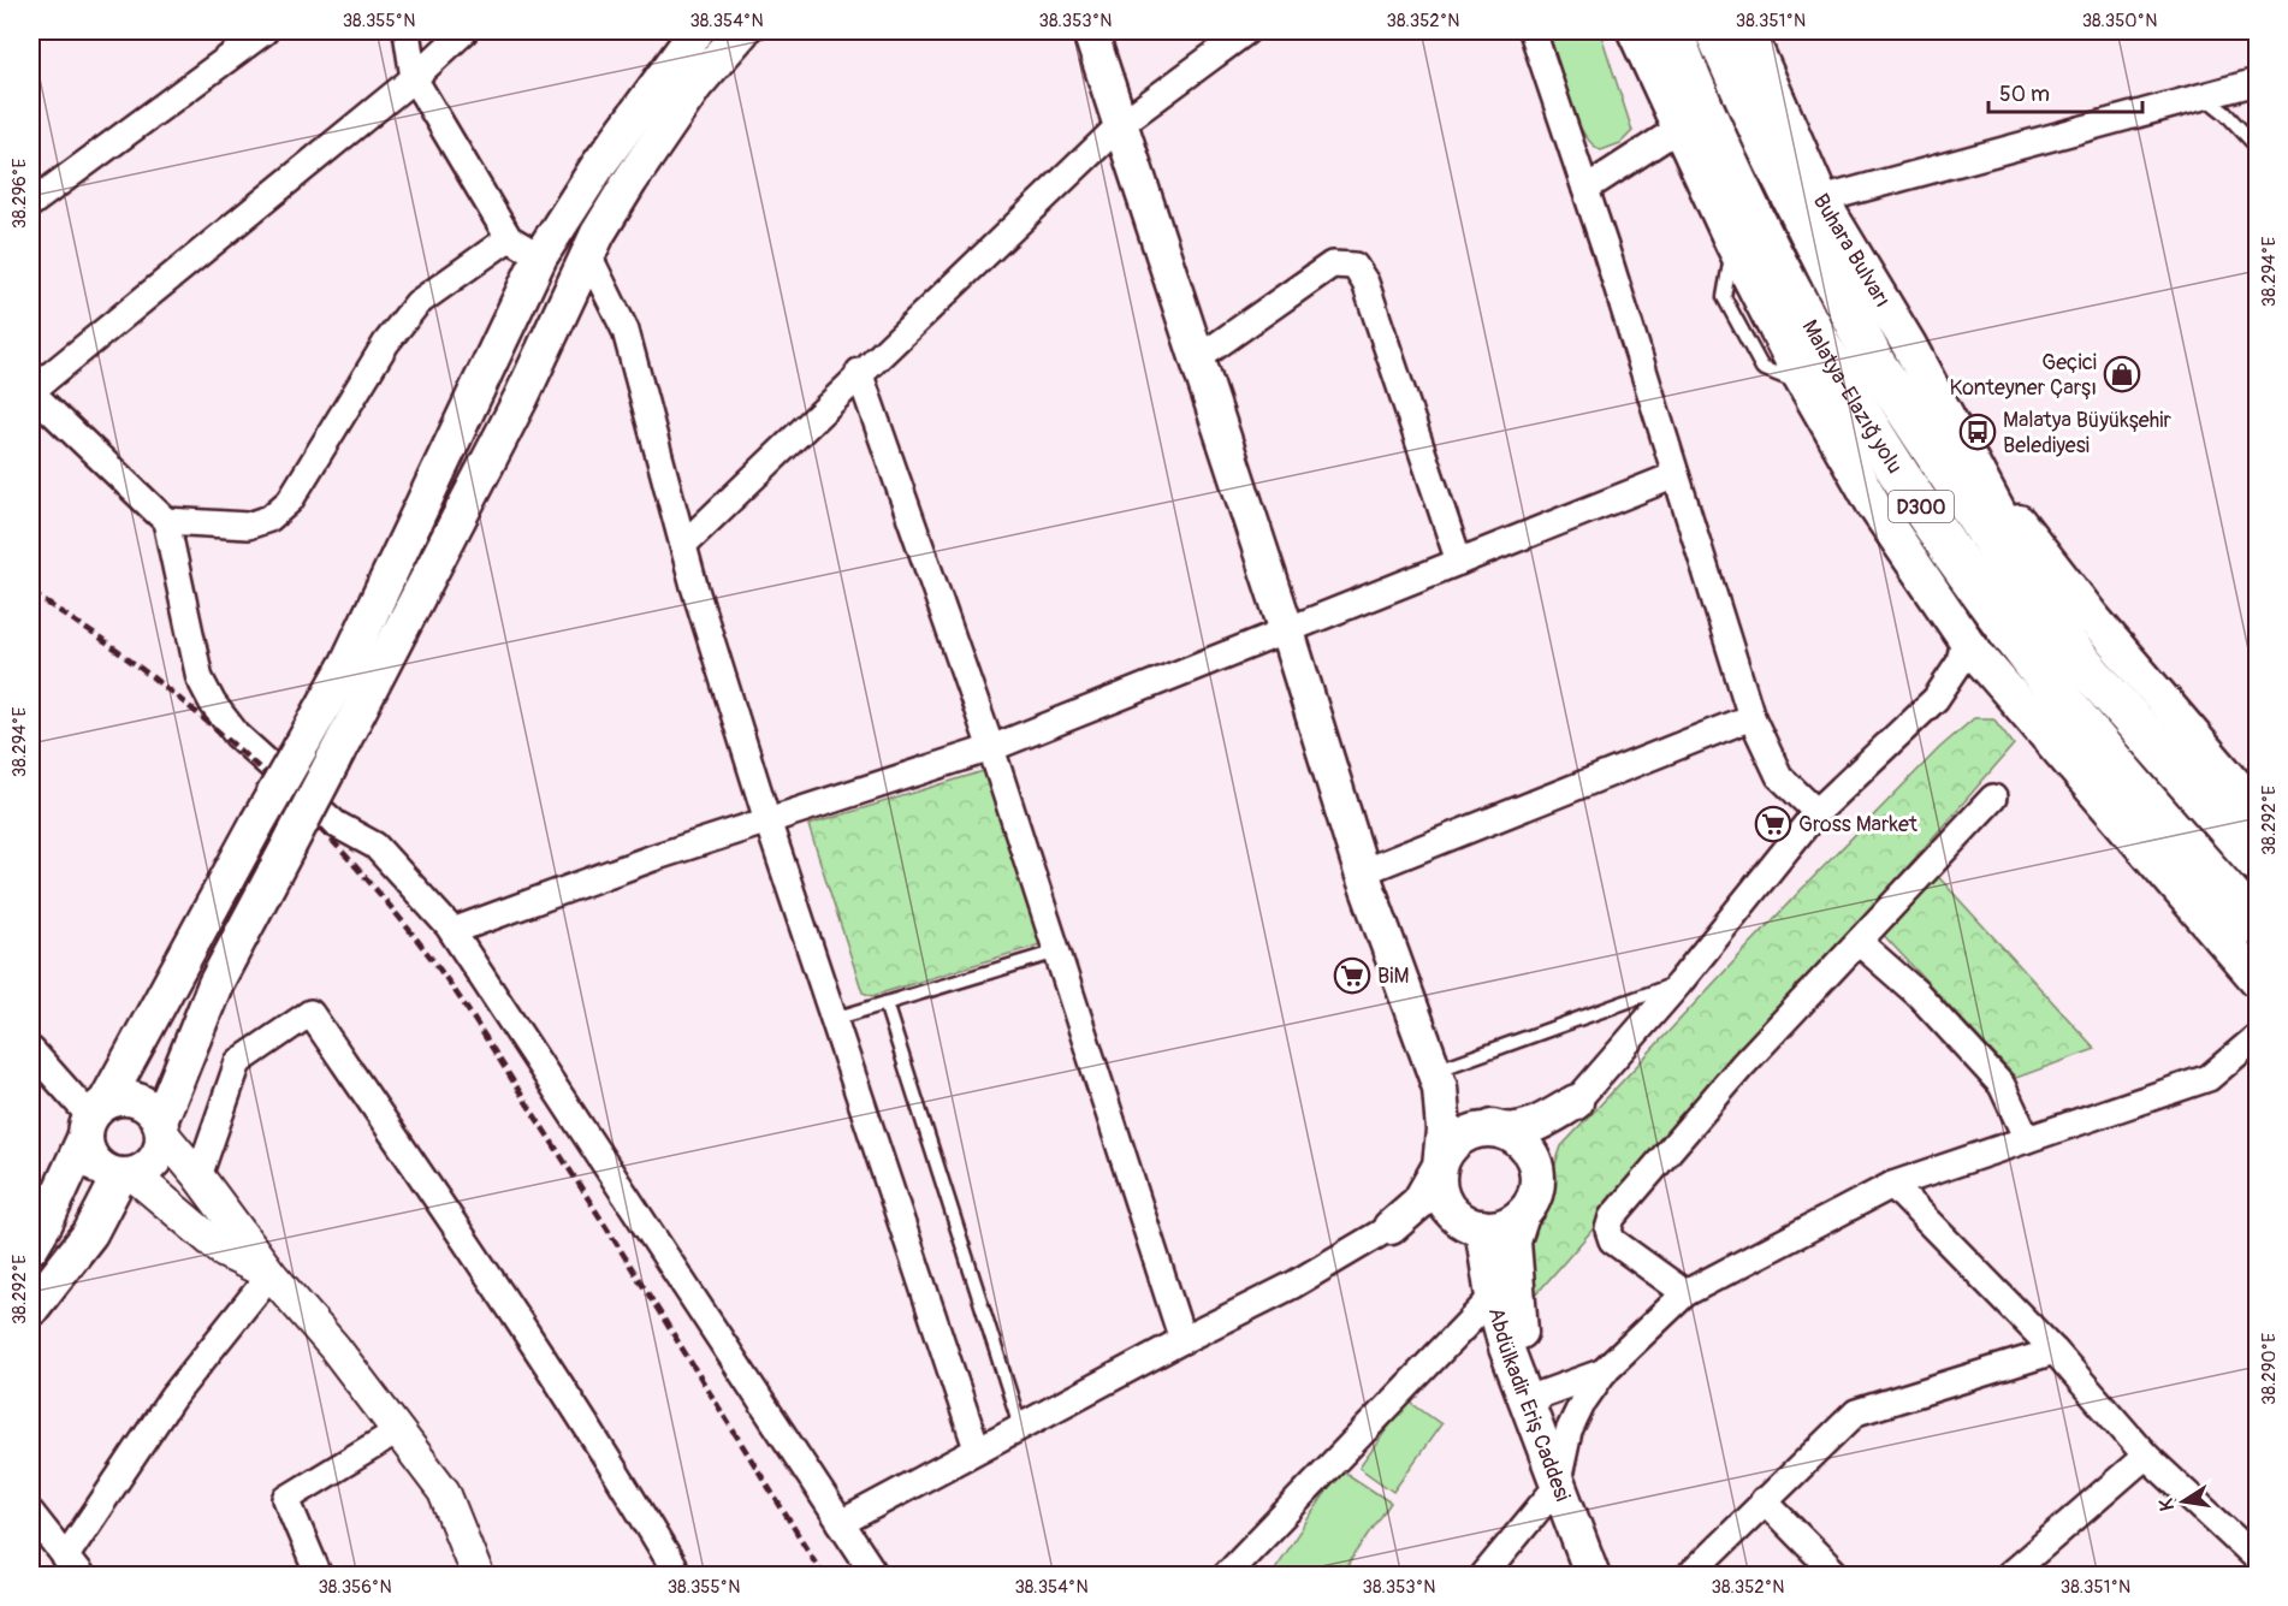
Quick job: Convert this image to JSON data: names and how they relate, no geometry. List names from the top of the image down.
{
  "streets": {
    "highway": ["Malatya-Elazığ yolu", "D300"],
    "main road": ["Buhara Bulvarı", "Abdülkadir Eriş Caddesi"]
  },
  "places": {
    "shop": ["Geçici Konteyner Çarşı"],
    "bus stop": ["Malatya Büyükşehir Belediyesi"],
    "supermarket": ["Gross Market", "BiM"]
  },
  "scale_bar": "50 m",
  "north": "left",
  "coordinates": [
    "38.355°N",
    "38.354°N",
    "38.353°N",
    "38.352°N",
    "38.351°N",
    "38.350°N",
    "38.296°E",
    "38.294°E",
    "38.292°E",
    "38.290°E",
    "38.356°N"
  ]
}
